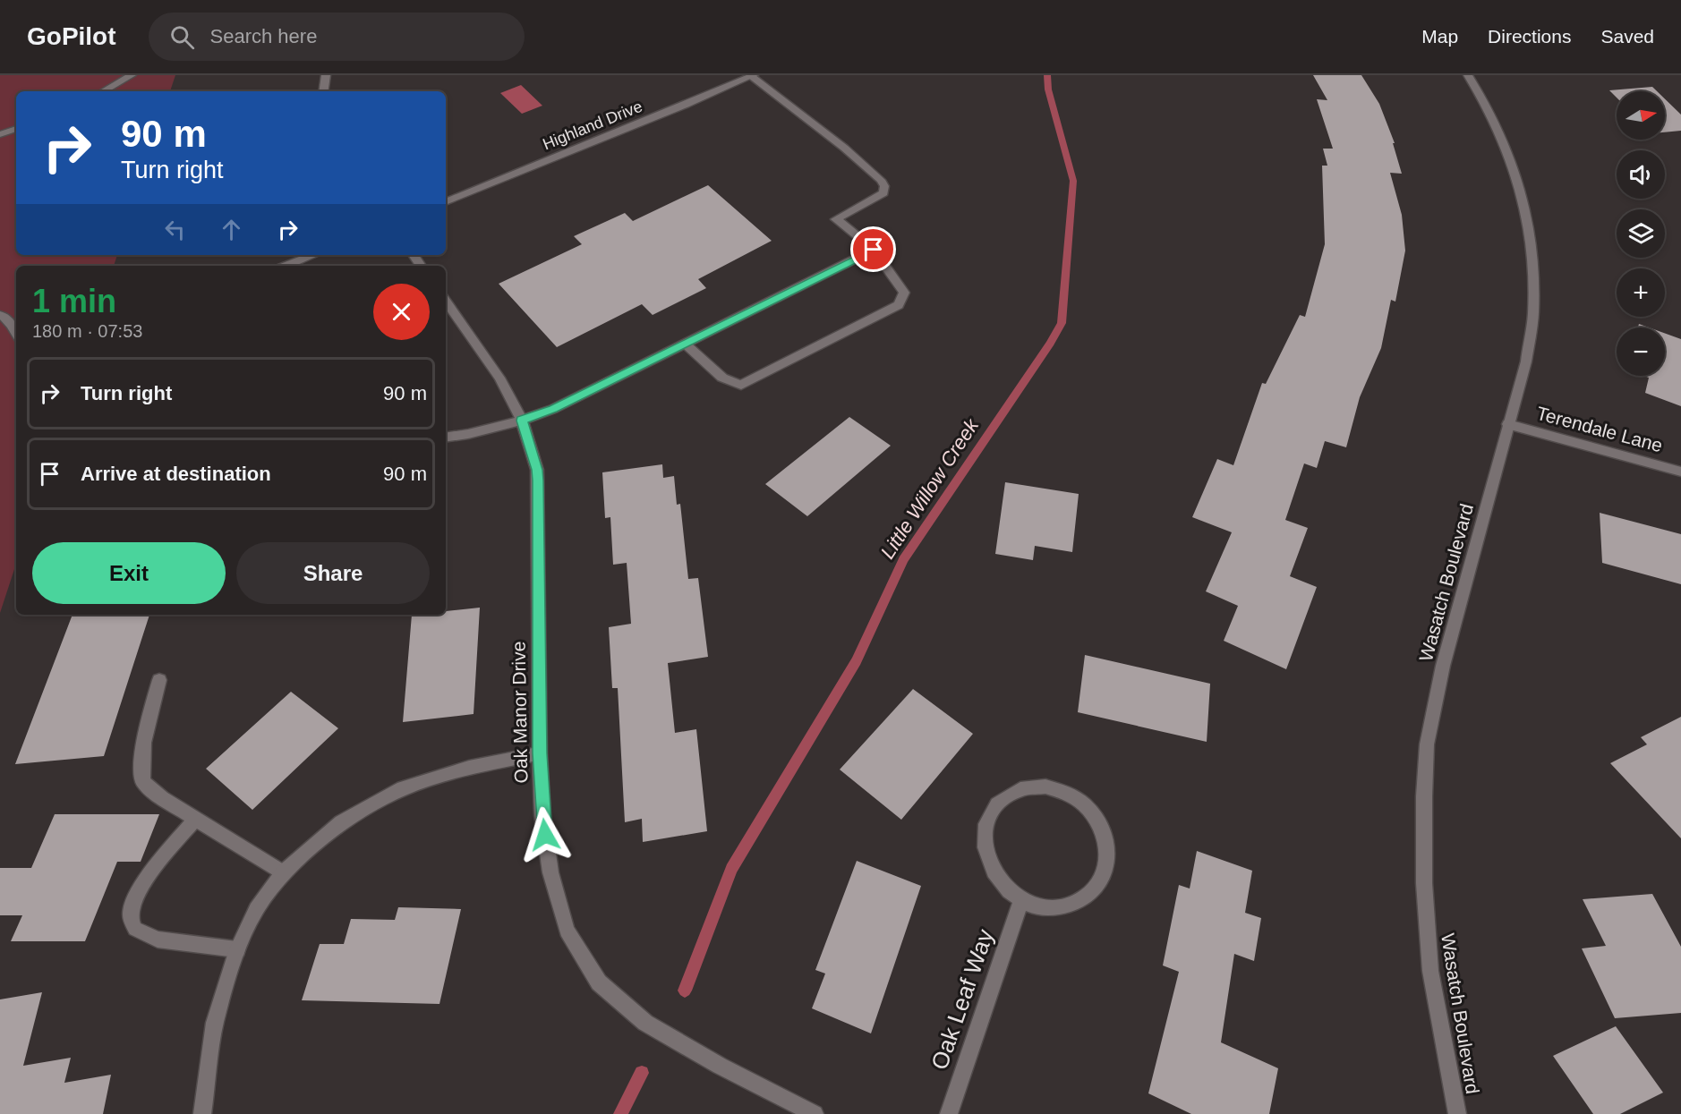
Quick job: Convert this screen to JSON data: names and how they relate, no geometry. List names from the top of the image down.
{
  "streets": {
    "street": [
      "Highland Drive",
      "Terendale Lane",
      "Wasatch Boulevard",
      "Oak Manor Drive",
      "Oak Leaf Way"
    ]
  },
  "crossings": [
    ["Terendale Lane", "Wasatch Boulevard"]
  ],
  "water": ["Little Willow Creek"],
  "north": "right",
  "page": {
    "header": "GoPilot",
    "search": "Search here",
    "nav": ["Map", "Directions", "Saved"],
    "map_buttons": ["+", "−"],
    "turn": ["90 m", "Turn right"],
    "heading": ["1 min", "180 m · 07:53"],
    "list": [
      {
        "name": "Turn right",
        "value": "90 m"
      },
      {
        "name": "Arrive at destination",
        "value": "90 m"
      }
    ],
    "buttons": ["Exit", "Share"]
  }
}
